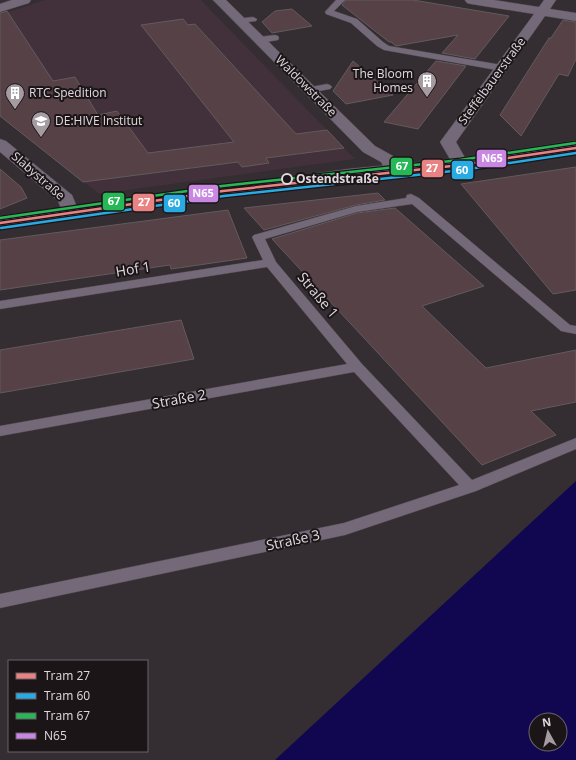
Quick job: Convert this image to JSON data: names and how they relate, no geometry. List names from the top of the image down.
{
  "streets": {
    "street": ["Steffelbauerstraße", "Waldowstraße", "Slabystraße"],
    "lane": [
      "Hof 1",
      "Straße 1",
      "Straße 2",
      "Straße 3"
    ]
  },
  "crossings": [
    ["Hof 1", "Straße 1"],
    ["Straße 1", "Straße 2"],
    ["Straße 1", "Straße 3"]
  ],
  "places": {
    "building": ["The Bloom Homes", "RTC Spedition"],
    "school or university": ["DE:HIVE Institut"],
    "other": ["Ostendstraße"]
  },
  "lines": [
    "tram line 67",
    "transit line N65",
    "tram line 27",
    "tram line 60"
  ],
  "legend": [
    "Tram 27",
    "Tram 60",
    "Tram 67",
    "N65"
  ],
  "north": "top"
}
